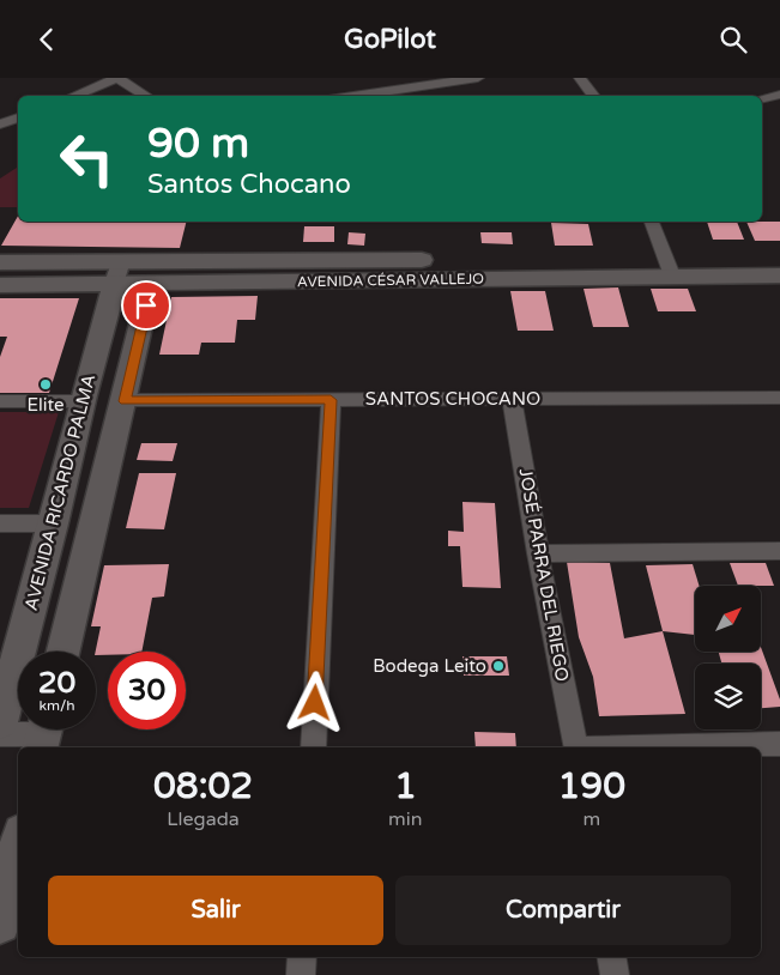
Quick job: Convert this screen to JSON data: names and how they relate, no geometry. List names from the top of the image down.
{
  "streets": {
    "main road": ["AVENIDA CÉSAR VALLEJO", "AVENIDA RICARDO PALMA"],
    "street": ["SANTOS CHOCANO", "JOSÉ PARRA DEL RIEGO"]
  },
  "crossings": [
    ["AVENIDA CÉSAR VALLEJO", "AVENIDA RICARDO PALMA"],
    ["SANTOS CHOCANO", "JOSÉ PARRA DEL RIEGO"]
  ],
  "places": ["Elite", "Bodega Leito"],
  "north": "top right",
  "page": {
    "header": "GoPilot",
    "turn": ["90 m", "Santos Chocano"],
    "speed": "20 km/h",
    "limit": "30",
    "eta": [
      "08:02",
      "Llegada",
      "1",
      "min",
      "190",
      "m"
    ],
    "buttons": ["Salir", "Compartir"]
  }
}
